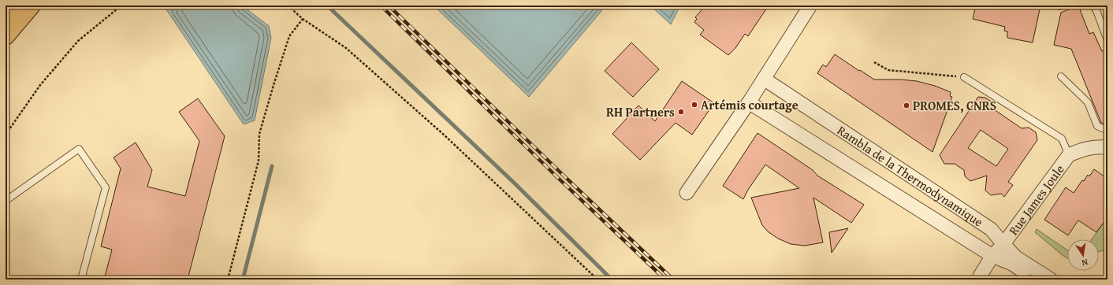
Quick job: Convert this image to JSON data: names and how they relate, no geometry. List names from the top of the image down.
{
  "streets": {
    "street": ["Rambla de la Thermodynamique", "Rue James Joule"]
  },
  "crossings": [
    ["Rambla de la Thermodynamique", "Rue James Joule"]
  ],
  "places": ["Artémis courtage", "PROMES, CNRS", "RH Partners"],
  "north": "bottom"
}
